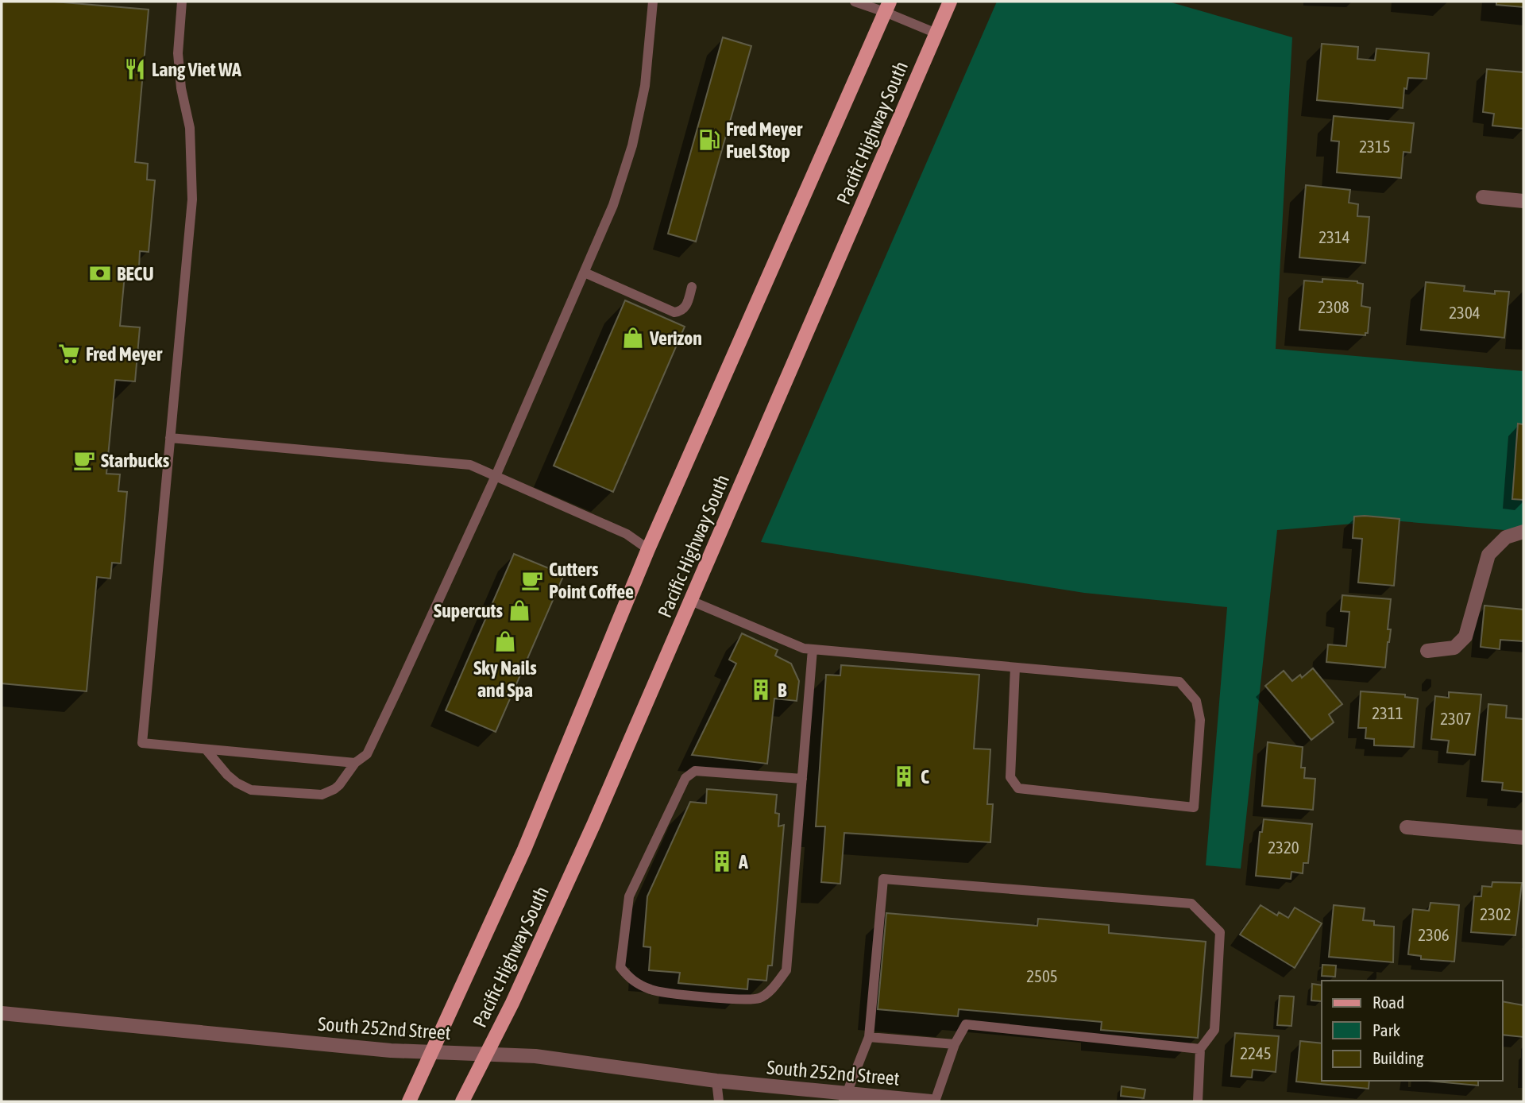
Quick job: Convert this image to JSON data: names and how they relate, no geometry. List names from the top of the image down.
{
  "streets": {
    "main road": ["Pacific Highway South"],
    "street": ["South 252nd Street"]
  },
  "crossings": [
    ["Pacific Highway South", "South 252nd Street"]
  ],
  "places": {
    "restaurant": ["Lang Viet WA"],
    "fuel station": ["Fred Meyer Fuel Stop"],
    "bank": ["BECU"],
    "shop": ["Verizon", "Supercuts", "Sky Nails and Spa"],
    "supermarket": ["Fred Meyer"],
    "cafe": ["Starbucks", "Cutters Point Coffee"],
    "building": ["B", "C", "A"]
  },
  "house_numbers": [
    "2315",
    "2314",
    "2308",
    "2304",
    "2311",
    "2307",
    "2320",
    "2302",
    "2306",
    "2505",
    "2245"
  ],
  "legend": ["Road", "Park", "Building"]
}
